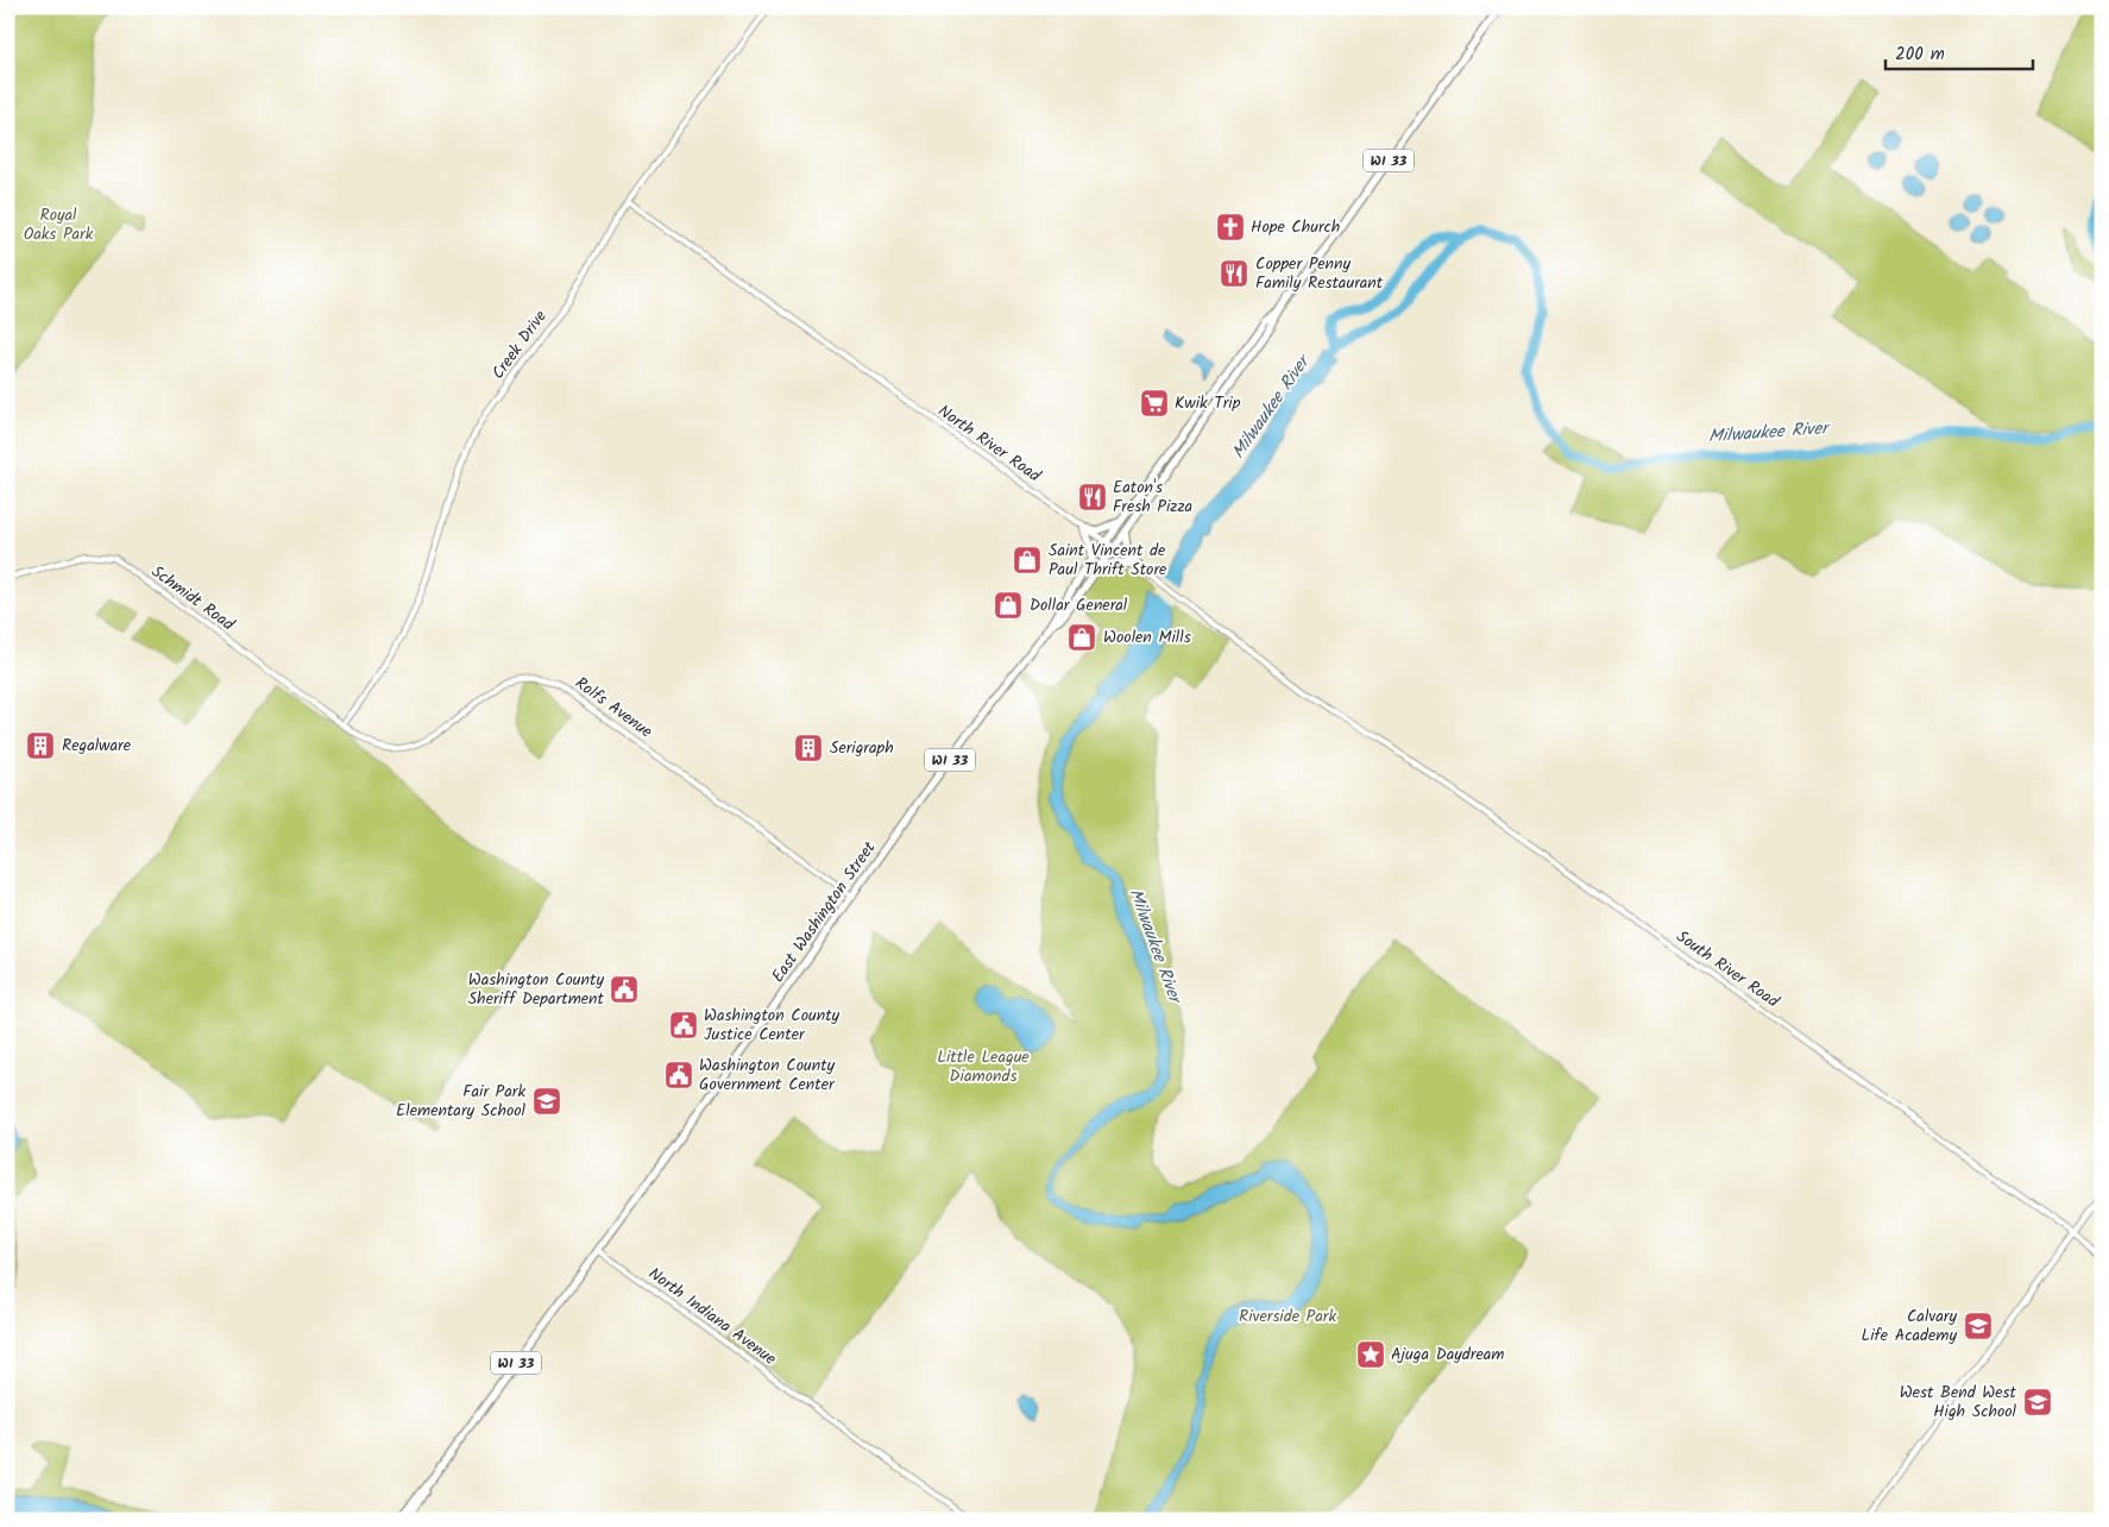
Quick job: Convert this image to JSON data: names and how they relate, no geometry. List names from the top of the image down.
{
  "streets": {
    "main road": ["WI 33", "East Washington Street"],
    "street": [
      "Creek Drive",
      "North River Road",
      "Schmidt Road",
      "Rolfs Avenue",
      "South River Road",
      "North Indiana Avenue"
    ]
  },
  "crossings": [
    ["Creek Drive", "North River Road"],
    ["Creek Drive", "Schmidt Road"],
    ["Creek Drive", "Rolfs Avenue"],
    ["North River Road", "East Washington Street"],
    ["North River Road", "South River Road"],
    ["Schmidt Road", "Rolfs Avenue"],
    ["Rolfs Avenue", "East Washington Street"],
    ["East Washington Street", "North Indiana Avenue"]
  ],
  "water": ["Milwaukee River"],
  "parks": ["Royal Oaks Park", "Little League Diamonds", "Riverside Park"],
  "places": {
    "church": ["Hope Church"],
    "restaurant": ["Copper Penny Family Restaurant", "Eaton's Fresh Pizza"],
    "supermarket": ["Kwik Trip"],
    "shop": ["Saint Vincent de Paul Thrift Store", "Dollar General", "Woolen Mills"],
    "building": ["Regalware", "Serigraph"],
    "public building": ["Washington County Sheriff Department", "Washington County Justice Center", "Washington County Government Center"],
    "school or university": ["Fair Park Elementary School", "Calvary Life Academy", "West Bend West High School"],
    "place": ["Ajuga Daydream"]
  },
  "scale_bar": "200 m"
}
